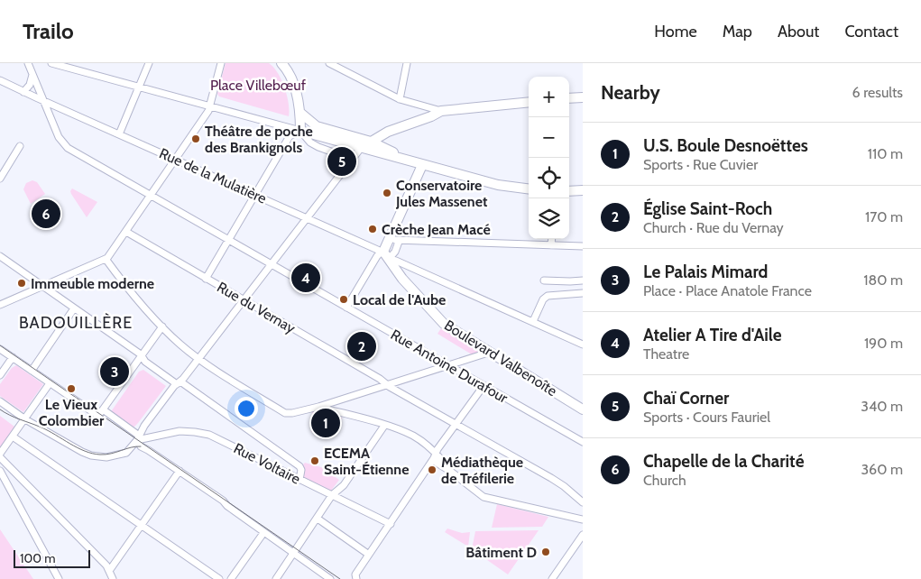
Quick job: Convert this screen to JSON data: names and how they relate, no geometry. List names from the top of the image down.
{
  "streets": {
    "main road": ["Boulevard Valbenoîte"],
    "street": [
      "Rue de la Mulatière",
      "Rue du Vernay",
      "Rue Antoine Durafour",
      "Rue Voltaire"
    ]
  },
  "crossings": [
    ["Rue de la Mulatière", "Boulevard Valbenoîte"],
    ["Rue de la Mulatière", "Rue Antoine Durafour"]
  ],
  "districts": ["BADOUILLÈRE"],
  "parks": ["Place Villebœuf"],
  "places": [
    "Théâtre de poche des Brankignols",
    "Conservatoire Jules Massenet",
    "Crèche Jean Macé",
    "Immeuble moderne",
    "Local de l'Aube",
    "Le Vieux Colombier",
    "ECEMA Saint-Étienne",
    "Médiathèque de Tréfilerie",
    "Bâtiment D"
  ],
  "scale_bar": "100 m",
  "page": {
    "header": "Trailo",
    "nav": [
      "Home",
      "Map",
      "About",
      "Contact"
    ],
    "heading": ["Nearby", "6 results"],
    "map_buttons": ["+", "−"],
    "list": [
      {
        "mark": "1",
        "name": "U.S. Boule Desnoëttes",
        "note": "Sports · Rue Cuvier",
        "value": "110 m"
      },
      {
        "mark": "2",
        "name": "Église Saint-Roch",
        "note": "Church · Rue du Vernay",
        "value": "170 m"
      },
      {
        "mark": "3",
        "name": "Le Palais Mimard",
        "note": "Place · Place Anatole France",
        "value": "180 m"
      },
      {
        "mark": "4",
        "name": "Atelier A Tire d'Aile",
        "note": "Theatre",
        "value": "190 m"
      },
      {
        "mark": "5",
        "name": "Chaï Corner",
        "note": "Sports · Cours Fauriel",
        "value": "340 m"
      },
      {
        "mark": "6",
        "name": "Chapelle de la Charité",
        "note": "Church",
        "value": "360 m"
      }
    ],
    "pins": [
      "5",
      "6",
      "4",
      "2",
      "3",
      "1"
    ],
    "scale": "100 m"
  }
}
